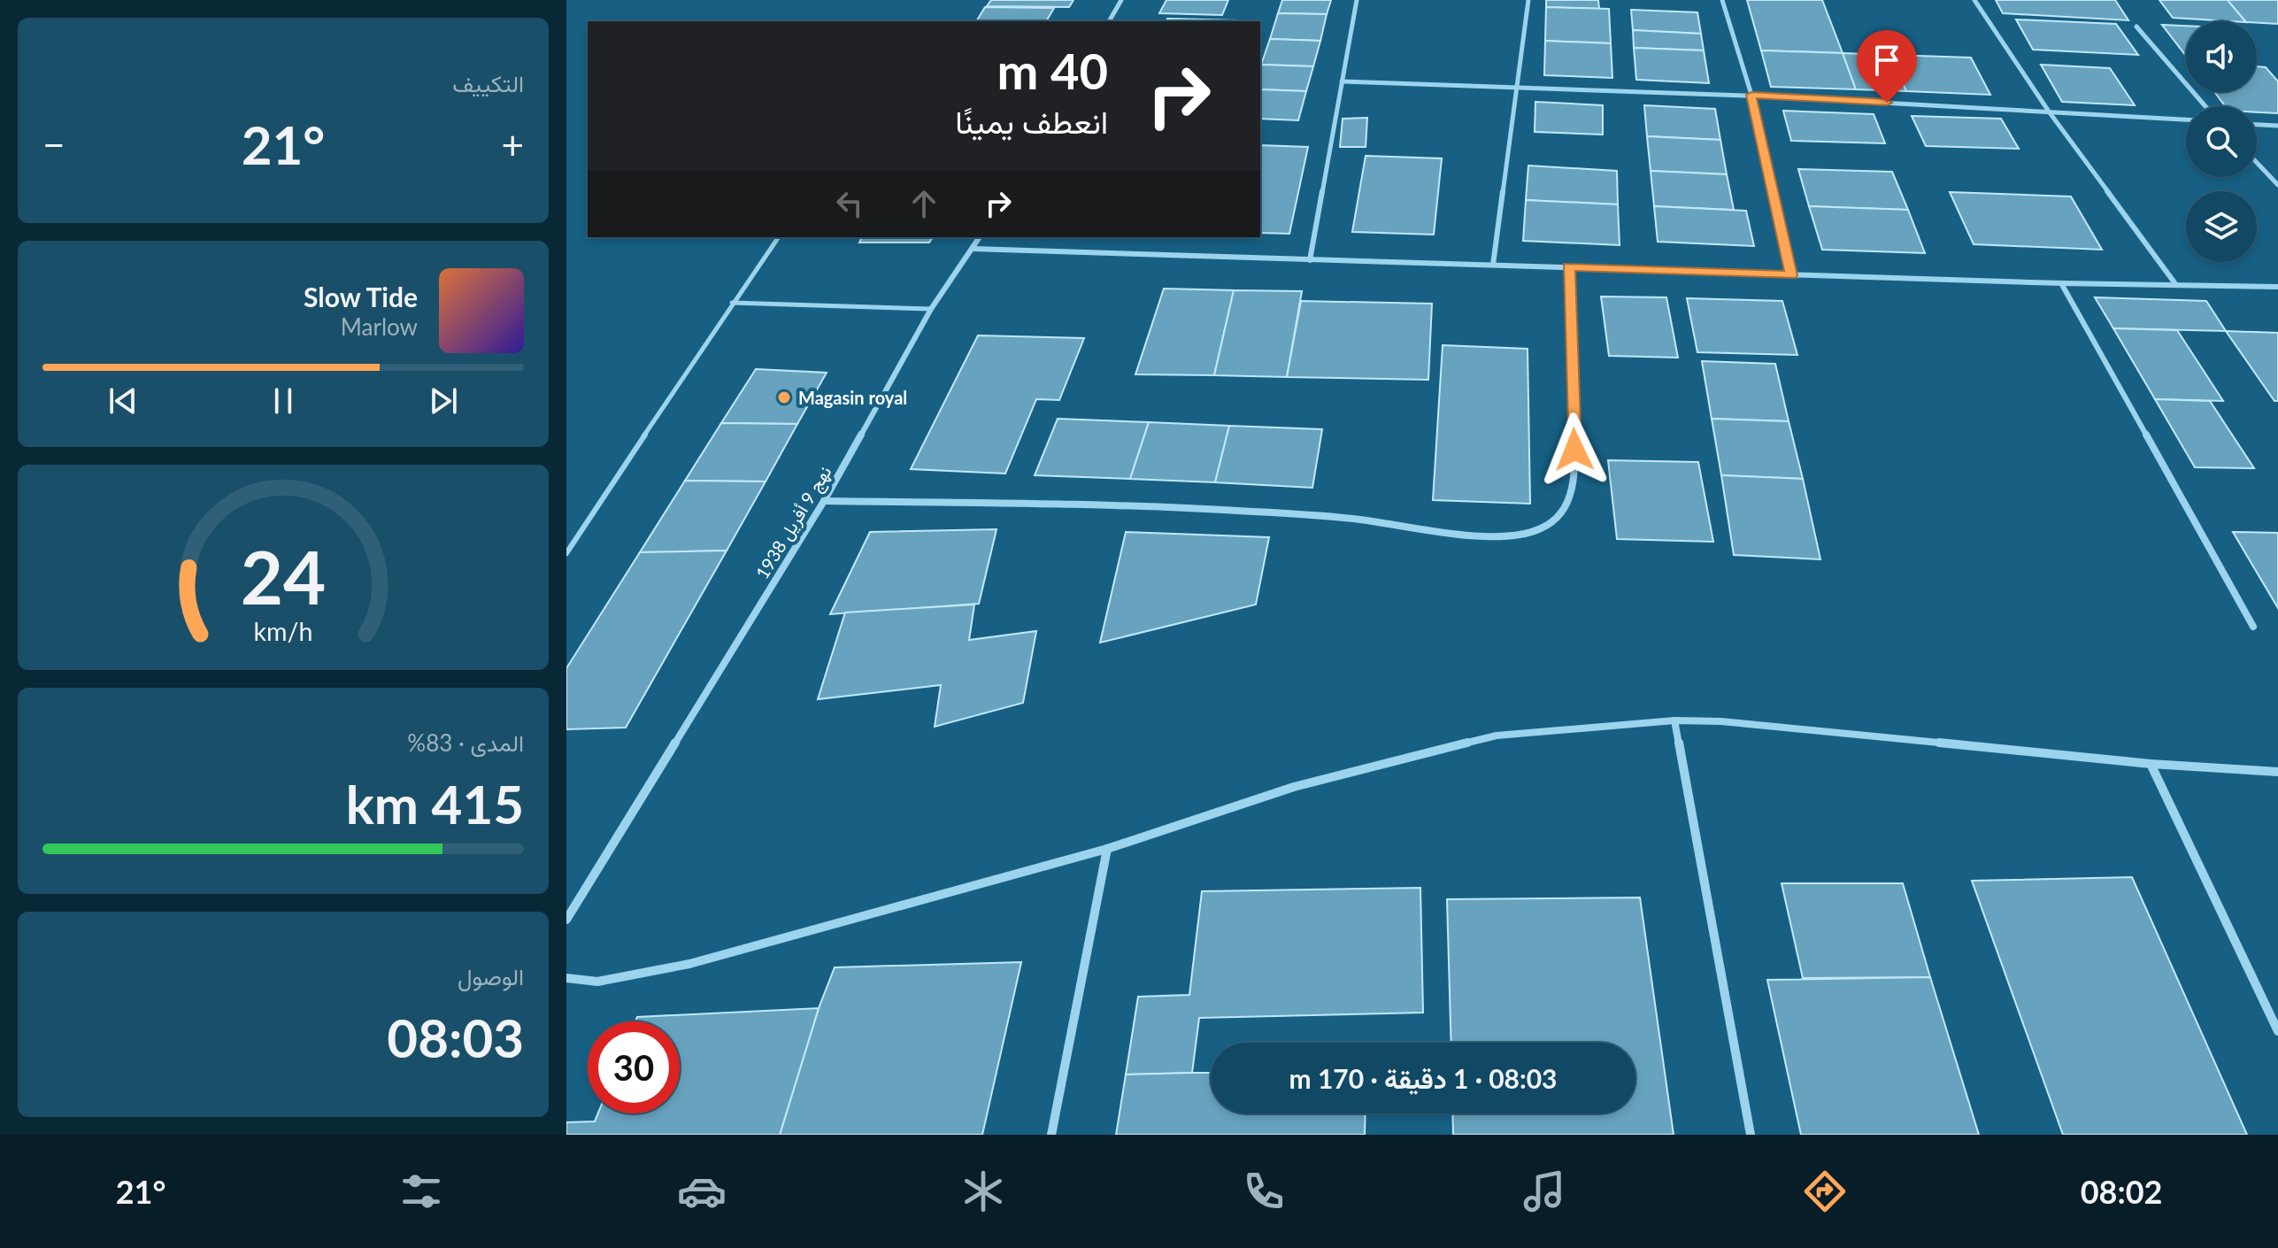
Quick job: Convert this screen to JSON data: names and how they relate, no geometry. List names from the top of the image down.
{
  "streets": {
    "street": ["نهج 9 أفريل 1938"]
  },
  "places": ["Magasin royal"],
  "page": {
    "tile": [
      "التكييف",
      ["المدى · 83%", "415 km"],
      ["الوصول", "08:03"]
    ],
    "turn": ["40 m", "انعطف يمينًا"],
    "heat": ["−", "21°", "+"],
    "song": ["Slow Tide", "Marlow"],
    "limit": "30",
    "trip": "08:03 · 1 دقيقة · 170 m",
    "tabs": ["08:02", "21°"],
    "gauge": ["24", "km/h"]
  }
}
